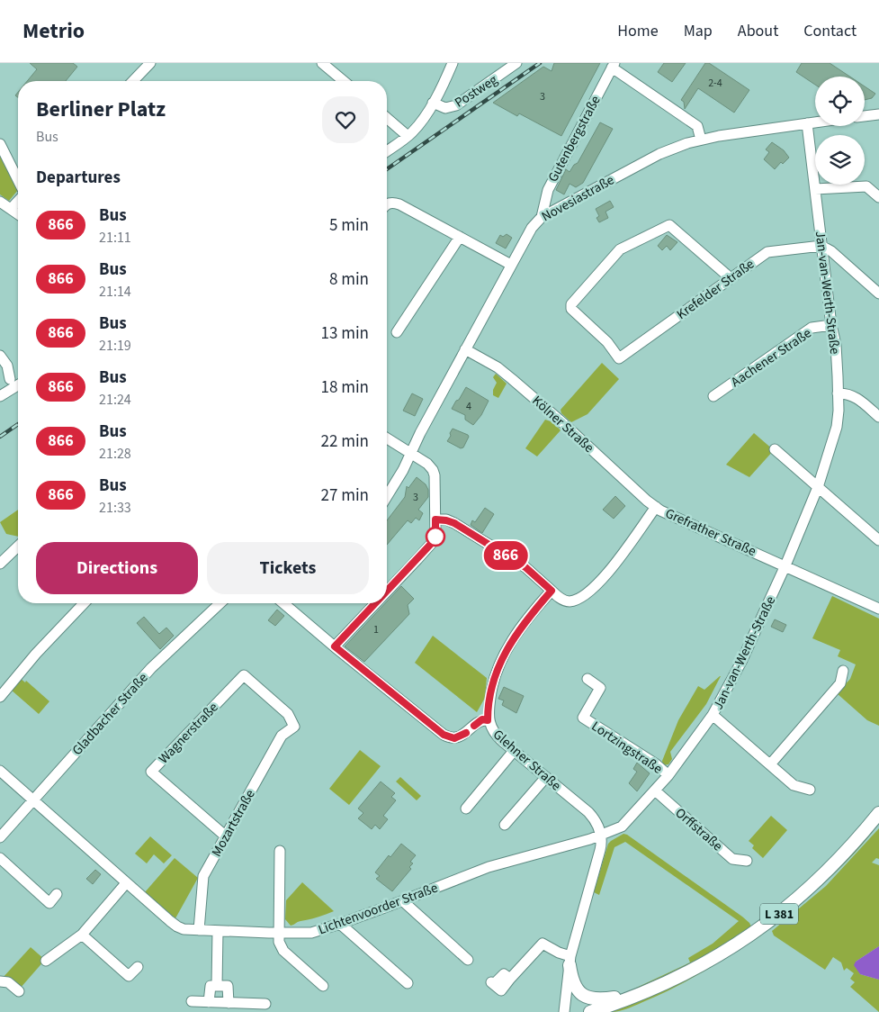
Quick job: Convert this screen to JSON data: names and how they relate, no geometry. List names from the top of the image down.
{
  "streets": {
    "main road": ["L 381"],
    "street": [
      "Postweg",
      "Gutenbergstraße",
      "Novesiastraße",
      "Krefelder Straße",
      "Jan-van-Werth-Straße",
      "Aachener Straße",
      "Kölner Straße",
      "Grefrather Straße",
      "Gladbacher Straße",
      "Wagnerstraße",
      "Lortzingstraße",
      "Glehner Straße",
      "Mozartstraße",
      "Orffstraße",
      "Lichtenvoorder Straße"
    ]
  },
  "crossings": [
    ["Gutenbergstraße", "Novesiastraße"],
    ["Novesiastraße", "Jan-van-Werth-Straße"],
    ["Novesiastraße", "Kölner Straße"],
    ["Krefelder Straße", "Jan-van-Werth-Straße"],
    ["Jan-van-Werth-Straße", "Aachener Straße"],
    ["Jan-van-Werth-Straße", "Grefrather Straße"],
    ["Jan-van-Werth-Straße", "Lortzingstraße"],
    ["Jan-van-Werth-Straße", "Glehner Straße"],
    ["Jan-van-Werth-Straße", "Orffstraße"],
    ["Jan-van-Werth-Straße", "Lichtenvoorder Straße"],
    ["Kölner Straße", "Grefrather Straße"],
    ["Grefrather Straße", "Glehner Straße"],
    ["Gladbacher Straße", "Lichtenvoorder Straße"],
    ["Wagnerstraße", "Mozartstraße"],
    ["Glehner Straße", "Lichtenvoorder Straße"],
    ["Mozartstraße", "Lichtenvoorder Straße"]
  ],
  "lines": ["bus line 866"],
  "house_numbers": [
    "2-4",
    "3",
    "4",
    "3",
    "1"
  ],
  "page": {
    "header": "Metrio",
    "nav": [
      "Home",
      "Map",
      "About",
      "Contact"
    ],
    "on_map": "866",
    "heading": [
      ["Berliner Platz", "Bus"],
      "Departures"
    ],
    "list": [
      {
        "mark": "866",
        "name": "Bus",
        "note": "21:11",
        "value": "5 min"
      },
      {
        "mark": "866",
        "name": "Bus",
        "note": "21:14",
        "value": "8 min"
      },
      {
        "mark": "866",
        "name": "Bus",
        "note": "21:19",
        "value": "13 min"
      },
      {
        "mark": "866",
        "name": "Bus",
        "note": "21:24",
        "value": "18 min"
      },
      {
        "mark": "866",
        "name": "Bus",
        "note": "21:28",
        "value": "22 min"
      },
      {
        "mark": "866",
        "name": "Bus",
        "note": "21:33",
        "value": "27 min"
      }
    ],
    "buttons": ["Directions", "Tickets"]
  }
}
